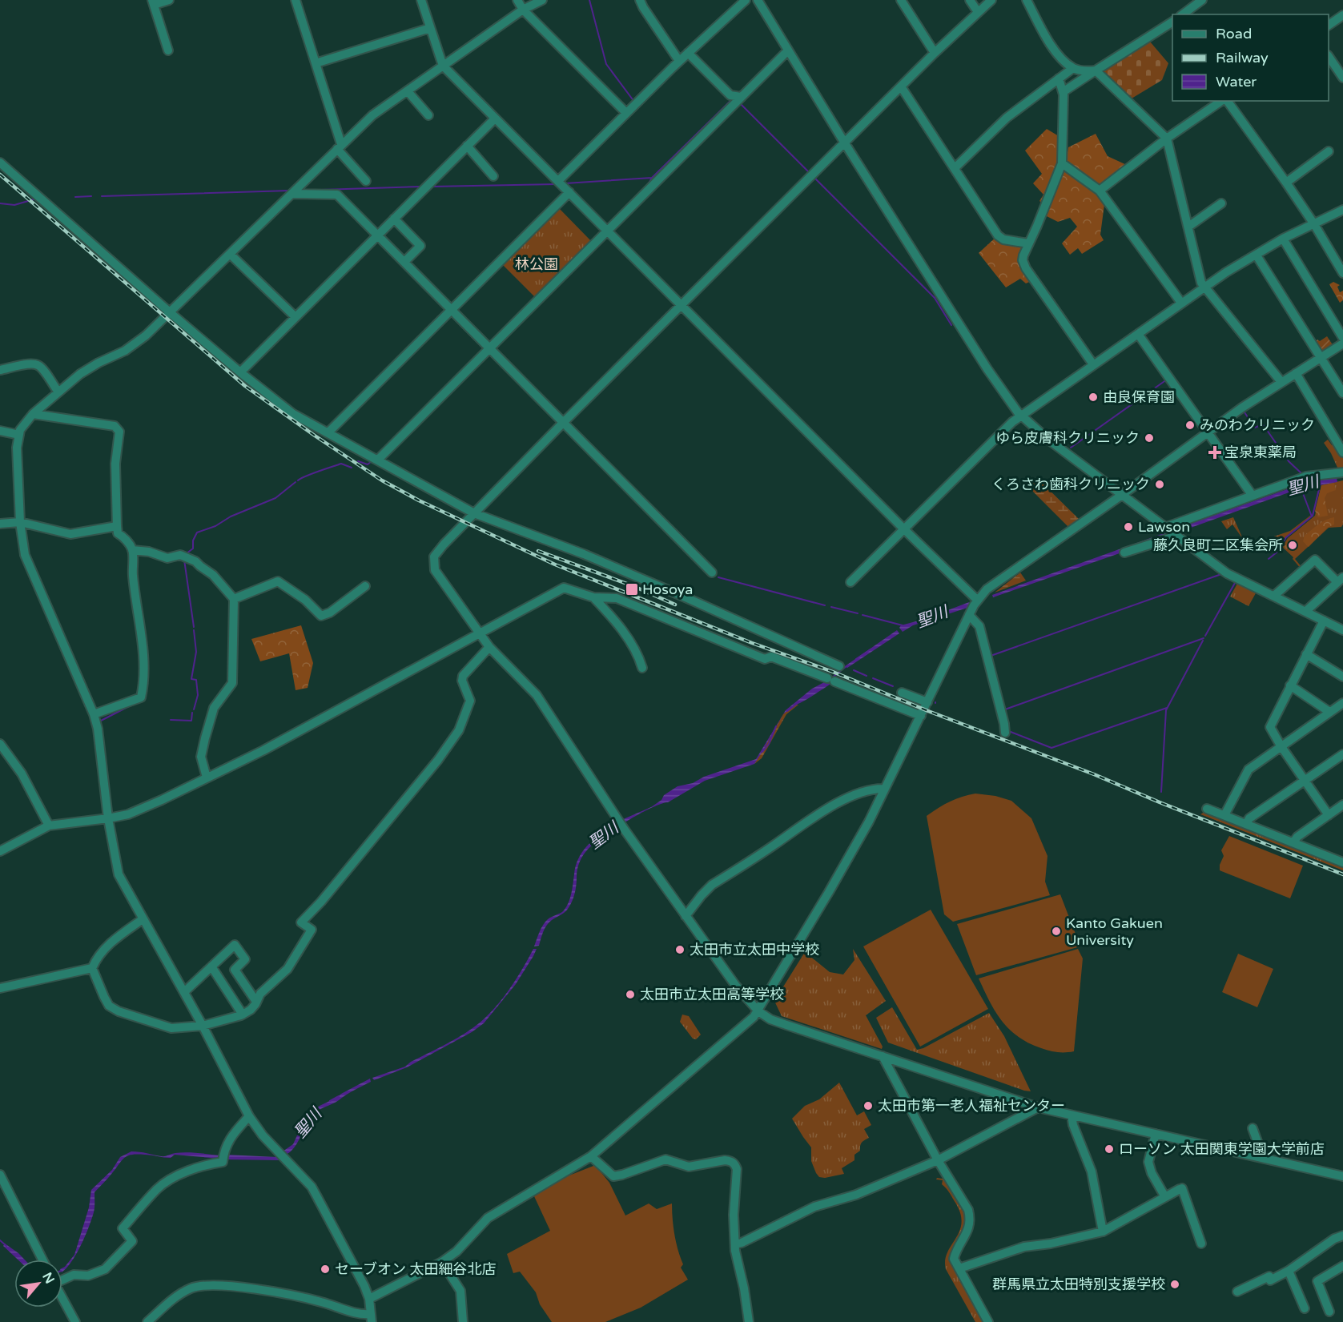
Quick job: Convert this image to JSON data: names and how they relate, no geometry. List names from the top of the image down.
{
  "water": ["聖川"],
  "parks": ["林公園"],
  "places": {
    "other": [
      "由良保育園",
      "みのわクリニック",
      "ゆら皮膚科クリニック",
      "くろさわ歯科クリニック",
      "Lawson",
      "藤久良町二区集会所",
      "Kanto Gakuen University",
      "太田市立太田中学校",
      "太田市立太田高等学校",
      "太田市第一老人福祉センター",
      "ローソン 太田関東学園大学前店",
      "セーブオン 太田細谷北店",
      "群馬県立太田特別支援学校"
    ],
    "health": ["宝泉東薬局"],
    "transit": ["Hosoya"]
  },
  "legend": ["Road", "Railway", "Water"],
  "north": "top right"
}
